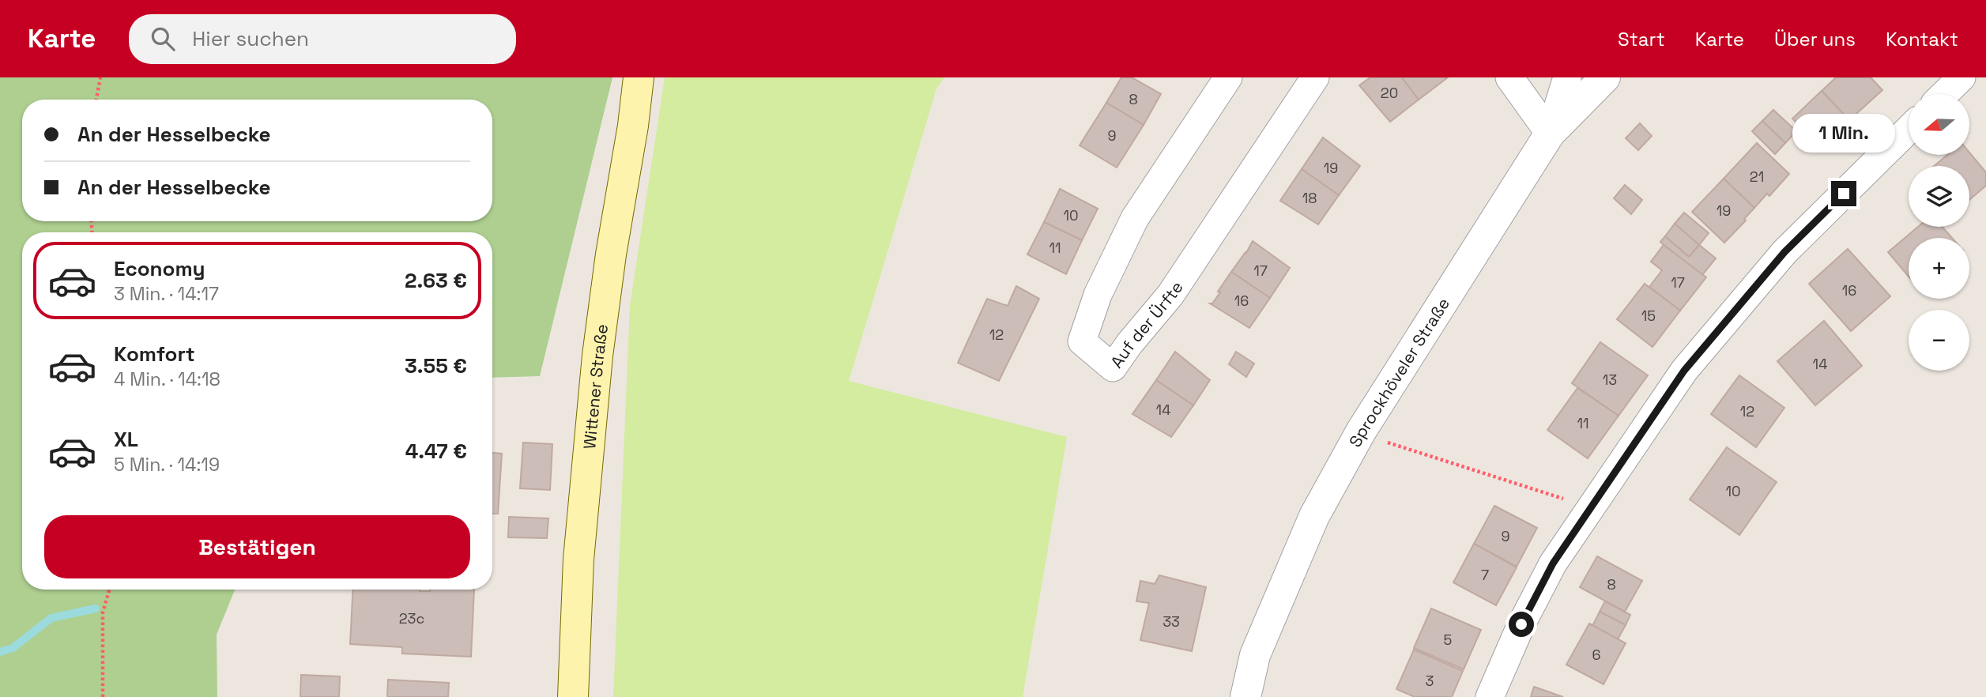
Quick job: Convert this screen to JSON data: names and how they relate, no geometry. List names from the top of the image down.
{
  "streets": {
    "main road": ["Wittener Straße"],
    "street": ["Auf der Ürfte", "Sprockhöveler Straße"]
  },
  "house_numbers": [
    "20",
    "8",
    "9",
    "19",
    "21",
    "18",
    "19",
    "10",
    "11",
    "17",
    "17",
    "16",
    "16",
    "15",
    "12",
    "14",
    "13",
    "14",
    "12",
    "11",
    "10",
    "9",
    "7",
    "8",
    "23c",
    "33",
    "5",
    "6",
    "3"
  ],
  "north": "left",
  "page": {
    "header": "Karte",
    "search": "Hier suchen",
    "nav": [
      "Start",
      "Karte",
      "Über uns",
      "Kontakt"
    ],
    "map_buttons": ["+", "−"],
    "banner": ["An der Hesselbecke", "An der Hesselbecke"],
    "bubble": "1 Min.",
    "list": [
      {
        "name": "Economy",
        "note": "3 Min. · 14:17",
        "value": "2.63 €"
      },
      {
        "name": "Komfort",
        "note": "4 Min. · 14:18",
        "value": "3.55 €"
      },
      {
        "name": "XL",
        "note": "5 Min. · 14:19",
        "value": "4.47 €"
      }
    ],
    "buttons": "Bestätigen"
  }
}
